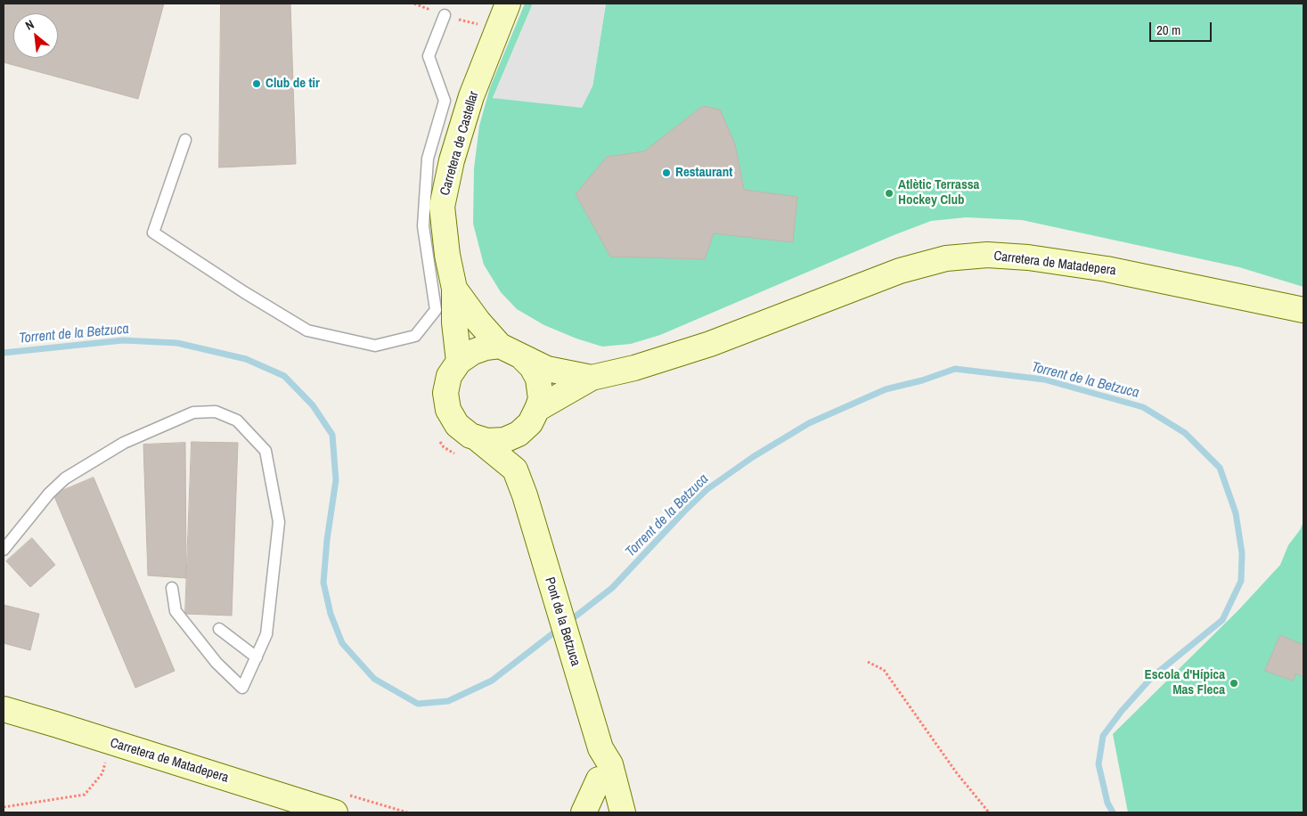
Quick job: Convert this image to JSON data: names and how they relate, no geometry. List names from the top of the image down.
{
  "streets": {
    "street": ["Carretera de Castellar", "Carretera de Matadepera", "Pont de la Betzuca"]
  },
  "water": ["Torrent de la Betzuca"],
  "places": [
    "Club de tir",
    "Restaurant",
    "Atlètic Terrassa Hockey Club",
    "Escola d'Hípica Mas Fleca"
  ],
  "scale_bar": "20 m",
  "north": "top left"
}
